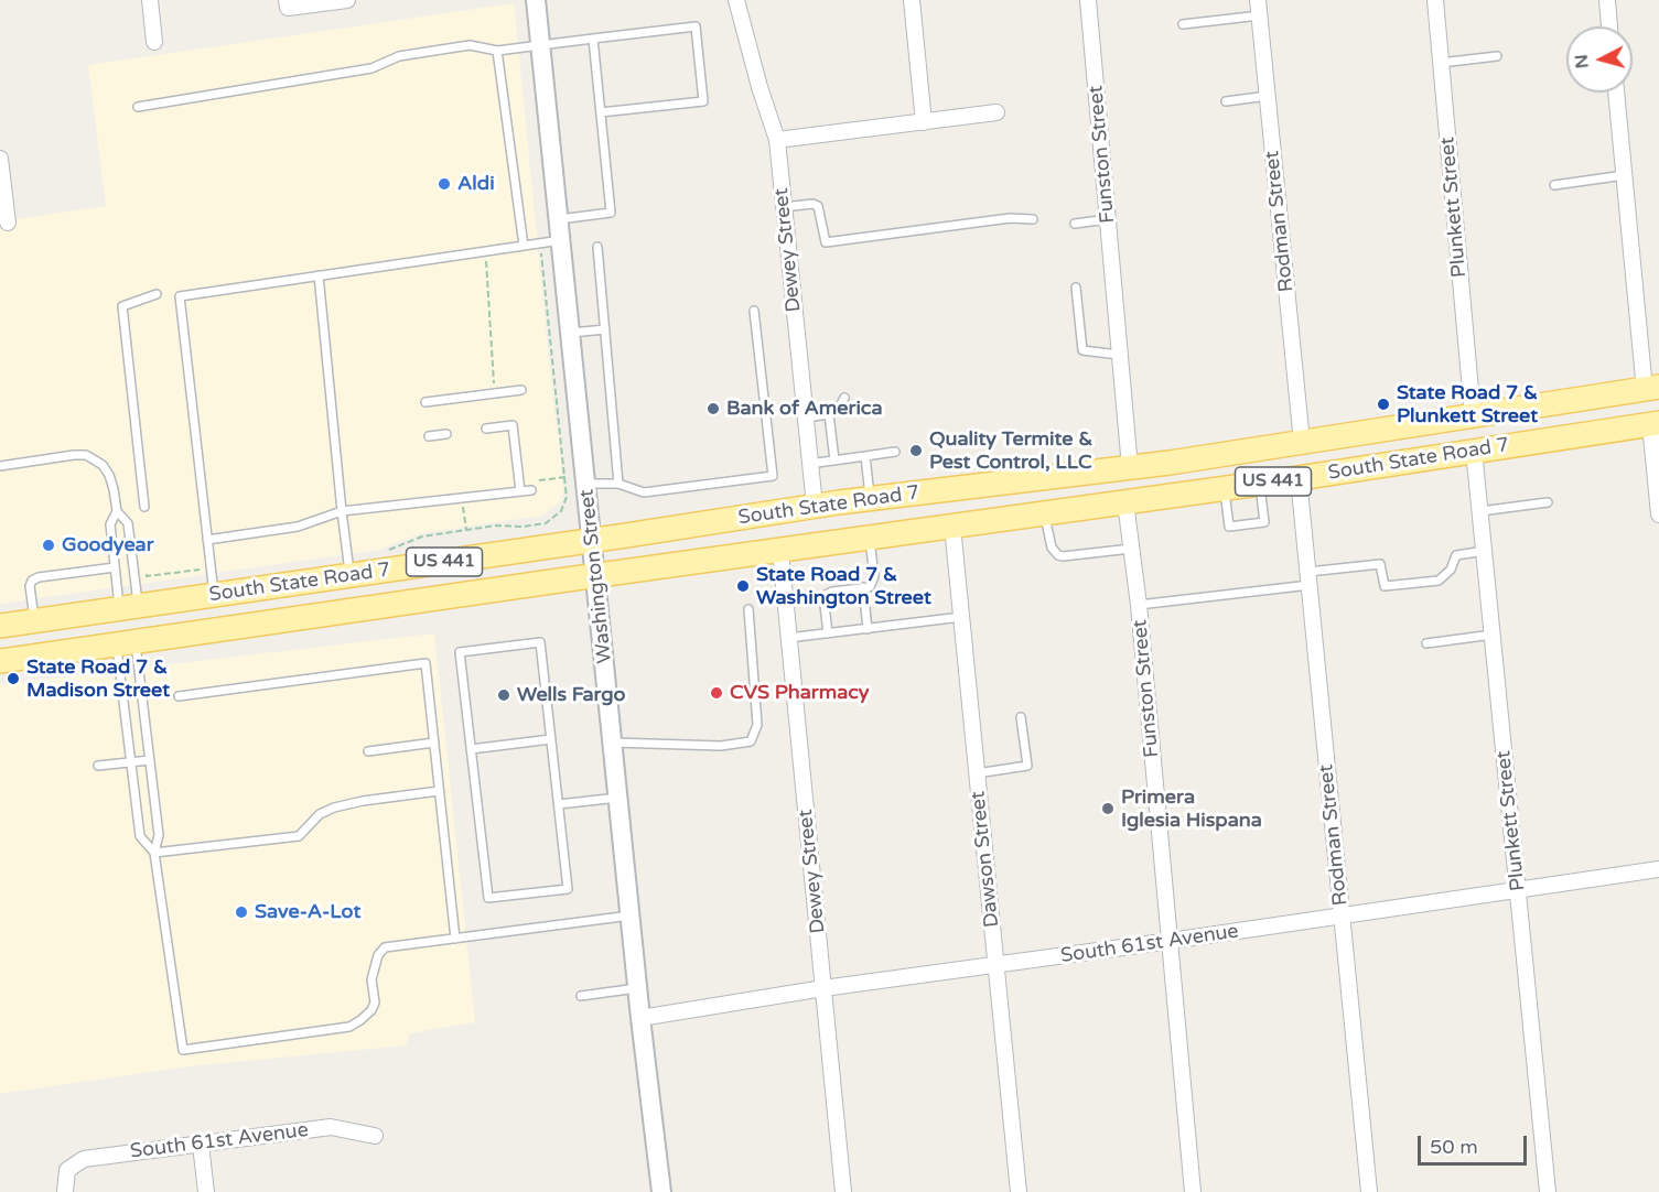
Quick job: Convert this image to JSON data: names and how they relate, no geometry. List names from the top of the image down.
{
  "streets": {
    "main road": ["South State Road 7", "US 441"],
    "street": [
      "Funston Street",
      "Plunkett Street",
      "Rodman Street",
      "Dewey Street",
      "Washington Street",
      "Dawson Street",
      "South 61st Avenue"
    ]
  },
  "crossings": [
    ["Funston Street", "South State Road 7"],
    ["Funston Street", "South 61st Avenue"],
    ["Plunkett Street", "South State Road 7"],
    ["Plunkett Street", "South 61st Avenue"],
    ["Rodman Street", "South State Road 7"],
    ["Rodman Street", "South 61st Avenue"],
    ["Dewey Street", "South State Road 7"],
    ["Dewey Street", "South 61st Avenue"],
    ["South State Road 7", "Washington Street"],
    ["South State Road 7", "Dawson Street"],
    ["Washington Street", "South 61st Avenue"],
    ["Dawson Street", "South 61st Avenue"]
  ],
  "places": [
    "Aldi",
    "State Road 7 & Plunkett Street",
    "Bank of America",
    "Quality Termite & Pest Control, LLC",
    "Goodyear",
    "State Road 7 & Washington Street",
    "State Road 7 & Madison Street",
    "CVS Pharmacy",
    "Wells Fargo",
    "Primera Iglesia Hispana",
    "Save-A-Lot"
  ],
  "scale_bar": "50 m",
  "north": "left"
}
